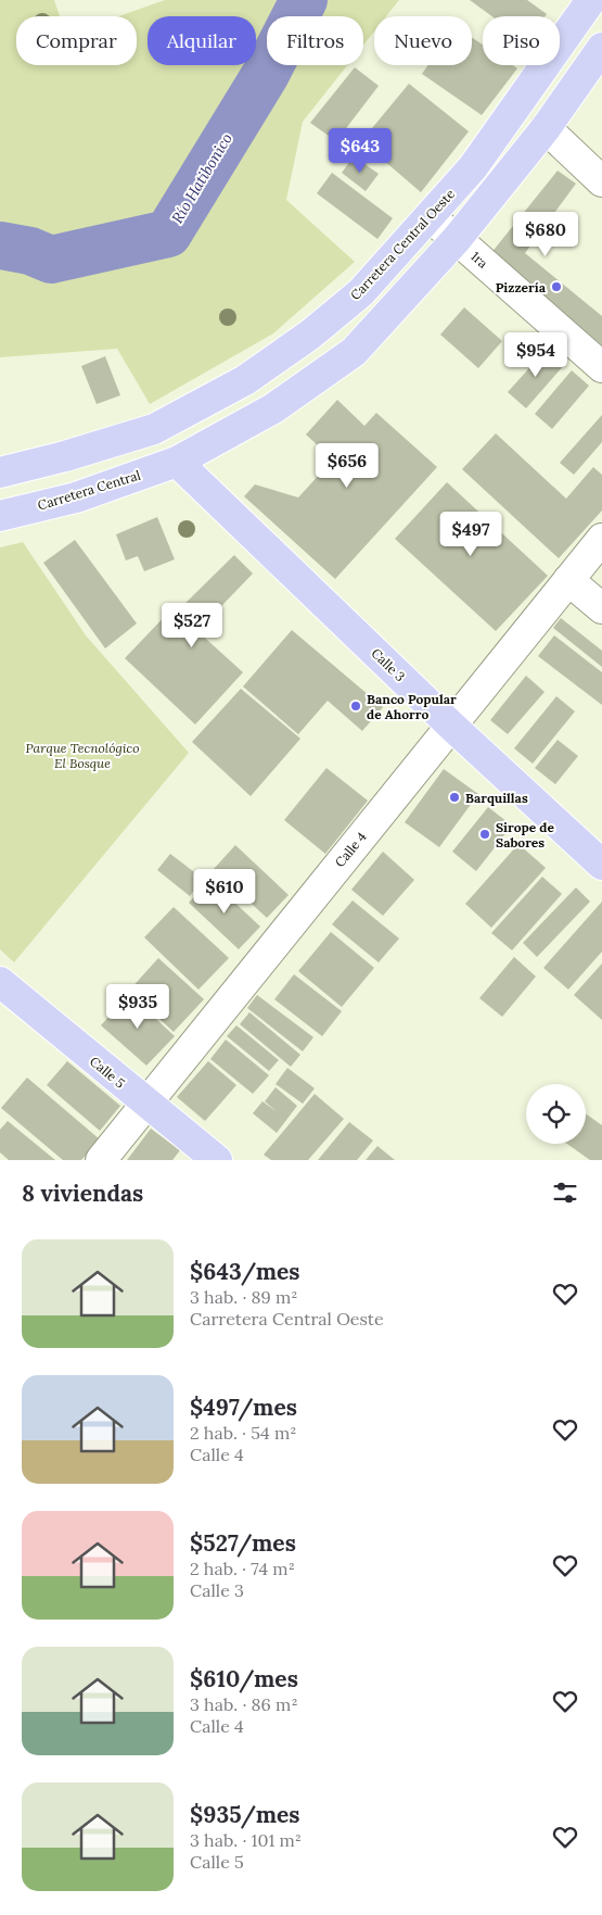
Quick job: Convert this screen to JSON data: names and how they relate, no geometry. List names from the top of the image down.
{
  "streets": {
    "main road": [
      "Carretera Central Oeste",
      "Carretera Central",
      "Calle 3",
      "Calle 5"
    ],
    "street": ["1ra", "Calle 4"]
  },
  "crossings": [
    ["Carretera Central Oeste", "1ra"],
    ["Carretera Central", "Calle 3"],
    ["Calle 3", "Calle 4"],
    ["Calle 4", "Calle 5"]
  ],
  "water": ["Río Hatibonico"],
  "parks": ["Parque Tecnológico El Bosque"],
  "places": [
    "Pizzería",
    "Banco Popular de Ahorro",
    "Barquillas",
    "Sirope de Sabores"
  ],
  "page": {
    "chip": [
      "Comprar",
      "Alquilar",
      "Filtros",
      "Nuevo",
      "Piso"
    ],
    "price": [
      "$643",
      "$680",
      "$954",
      "$656",
      "$497",
      "$527",
      "$610",
      "$935"
    ],
    "heading": "8 viviendas",
    "list": [
      {
        "name": "$643/mes",
        "note": "3 hab. · 89 m² · Carretera Central Oeste"
      },
      {
        "name": "$497/mes",
        "note": "2 hab. · 54 m² · Calle 4"
      },
      {
        "name": "$527/mes",
        "note": "2 hab. · 74 m² · Calle 3"
      },
      {
        "name": "$610/mes",
        "note": "3 hab. · 86 m² · Calle 4"
      },
      {
        "name": "$935/mes",
        "note": "3 hab. · 101 m² · Calle 5"
      }
    ]
  }
}
